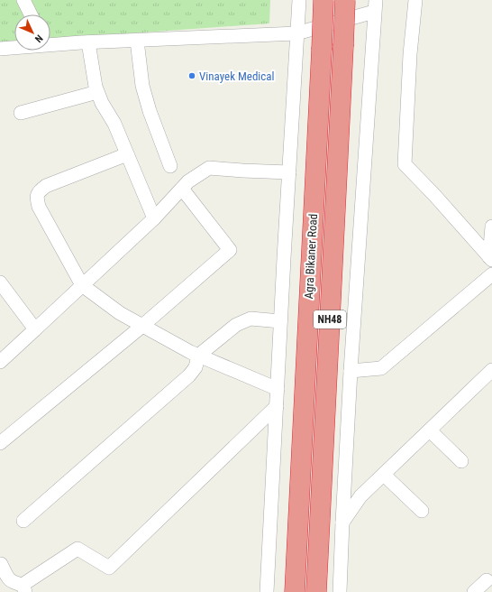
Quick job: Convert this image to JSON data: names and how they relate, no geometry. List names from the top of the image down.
{
  "streets": {
    "highway": ["Agra Bikaner Road", "NH48"]
  },
  "places": ["Vinayek Medical"],
  "north": "bottom right"
}
